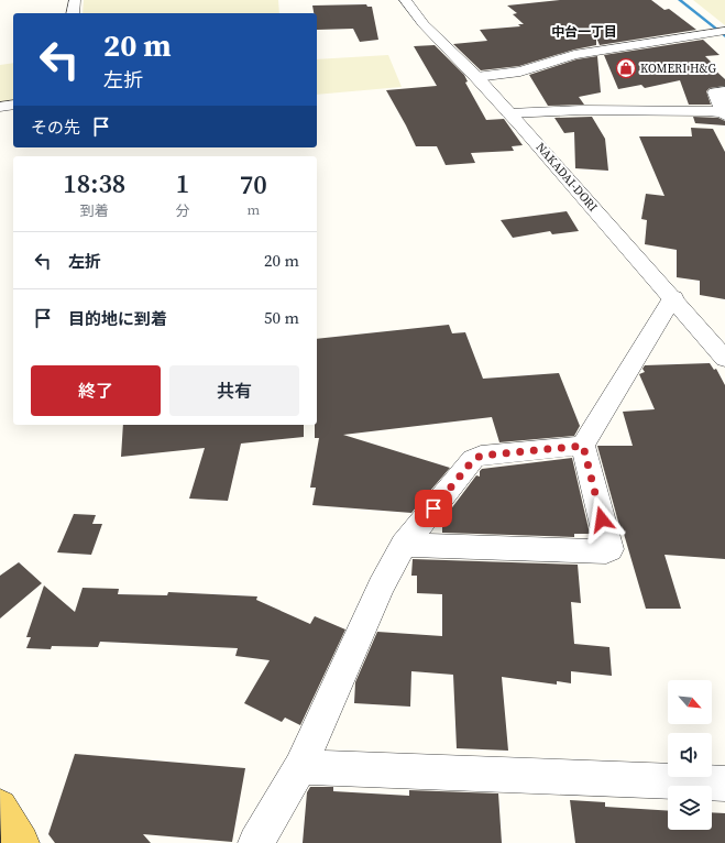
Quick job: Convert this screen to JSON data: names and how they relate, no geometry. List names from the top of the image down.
{
  "streets": {
    "street": ["NAKADAI-DORI"]
  },
  "districts": ["中台一丁目"],
  "places": {
    "shop": ["KOMERI H&G"]
  },
  "north": "bottom right",
  "page": {
    "turn": ["20 m", "左折"],
    "then": "その先",
    "eta": [
      "18:38",
      "到着",
      "1",
      "分",
      "70",
      "m"
    ],
    "list": [
      {
        "name": "左折",
        "value": "20 m"
      },
      {
        "name": "目的地に到着",
        "value": "50 m"
      }
    ],
    "buttons": ["終了", "共有"]
  }
}
